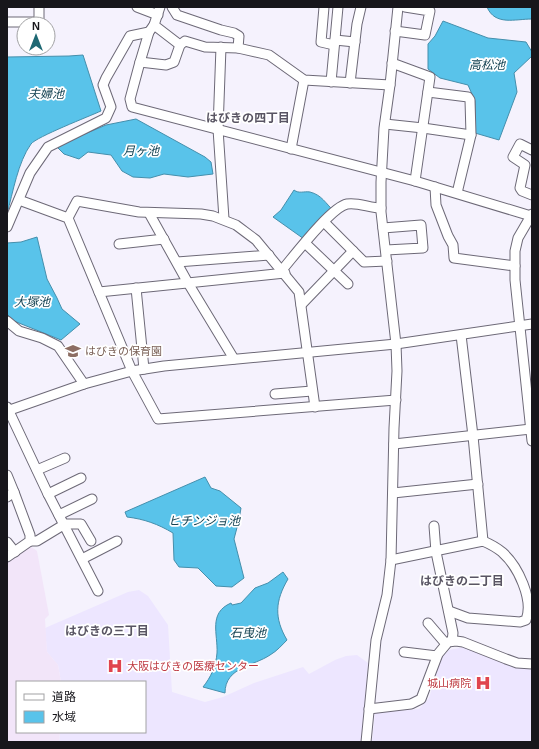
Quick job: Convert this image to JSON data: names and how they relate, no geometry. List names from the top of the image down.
{
  "districts": ["はびきの四丁目", "はびきの二丁目", "はびきの三丁目"],
  "water": [
    "高松池",
    "夫婦池",
    "月ヶ池",
    "大塚池",
    "ヒチンジョ池",
    "石曳池"
  ],
  "places": {
    "school or university": ["はびきの保育園"],
    "hospital": ["大阪はびきの医療センター", "城山病院"]
  },
  "legend": ["道路", "水域"],
  "north": "top"
}
